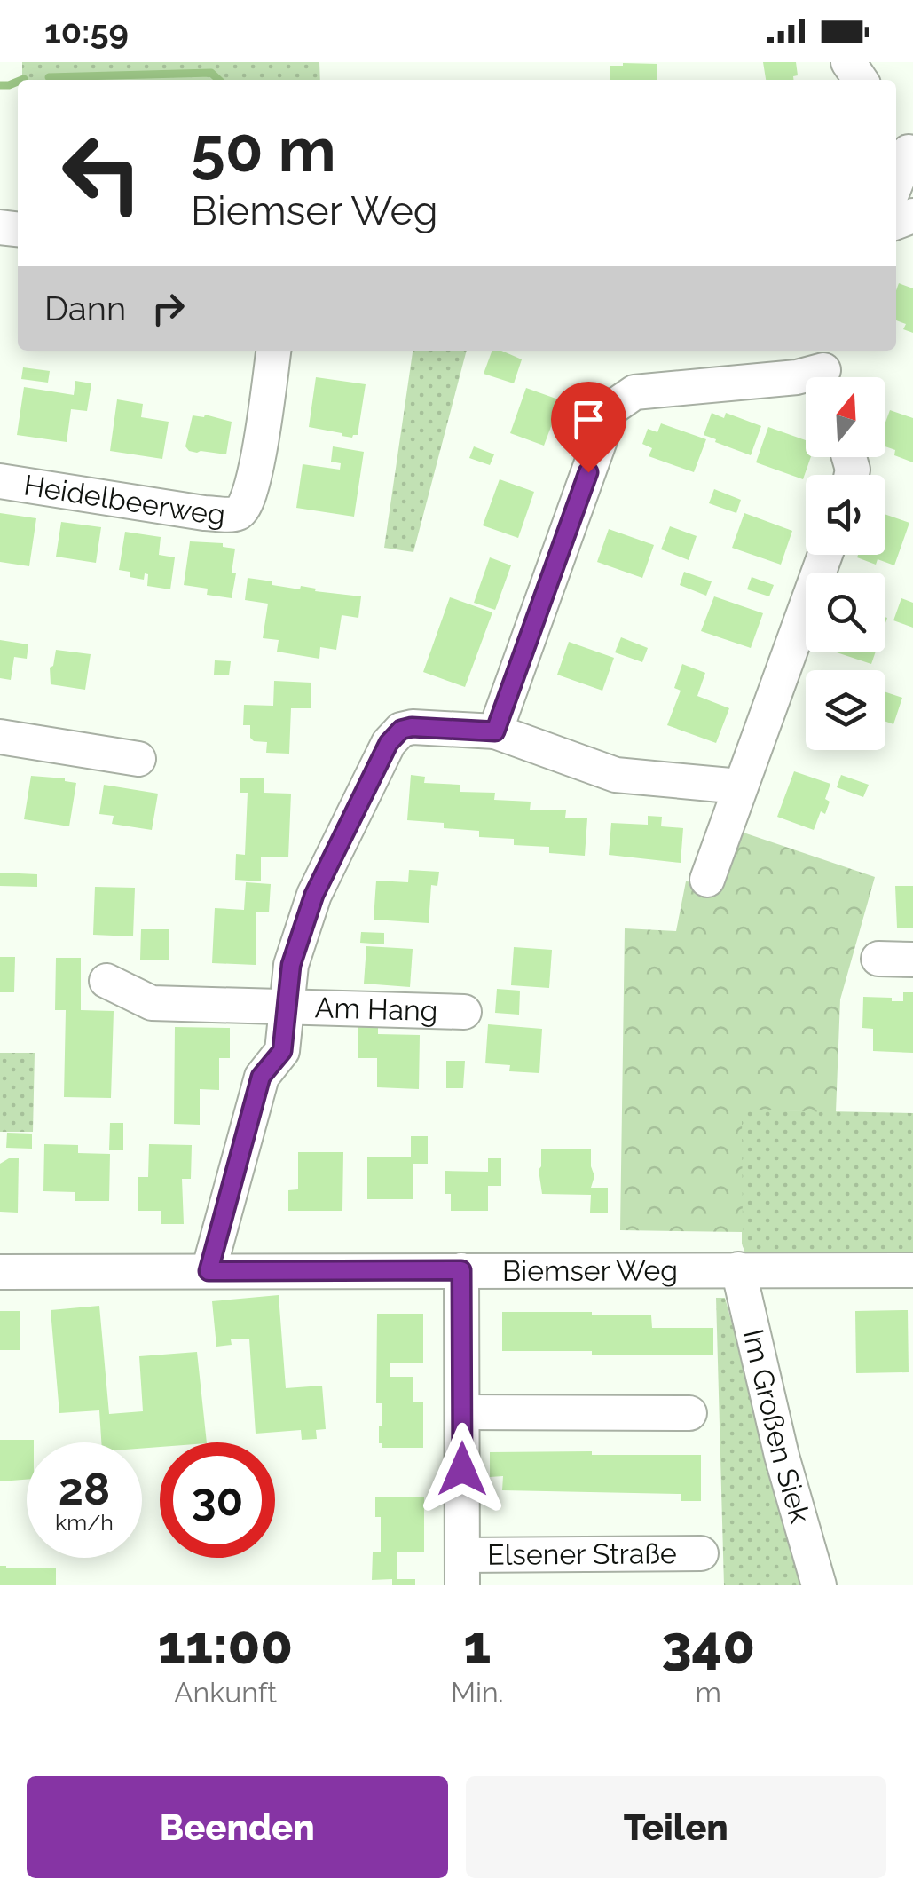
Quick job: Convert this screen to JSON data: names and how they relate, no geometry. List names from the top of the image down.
{
  "streets": {
    "street": [
      "Heidelbeerweg",
      "Am Hang",
      "Biemser Weg",
      "Im Großen Siek",
      "Elsener Straße"
    ]
  },
  "crossings": [
    ["Am Hang", "Biemser Weg"],
    ["Biemser Weg", "Im Großen Siek"],
    ["Biemser Weg", "Elsener Straße"]
  ],
  "north": "top",
  "page": {
    "status": "10:59",
    "turn": ["50 m", "Biemser Weg"],
    "then": "Dann",
    "speed": "28 km/h",
    "limit": "30",
    "eta": [
      "11:00",
      "Ankunft",
      "1",
      "Min.",
      "340",
      "m"
    ],
    "buttons": ["Beenden", "Teilen"]
  }
}
